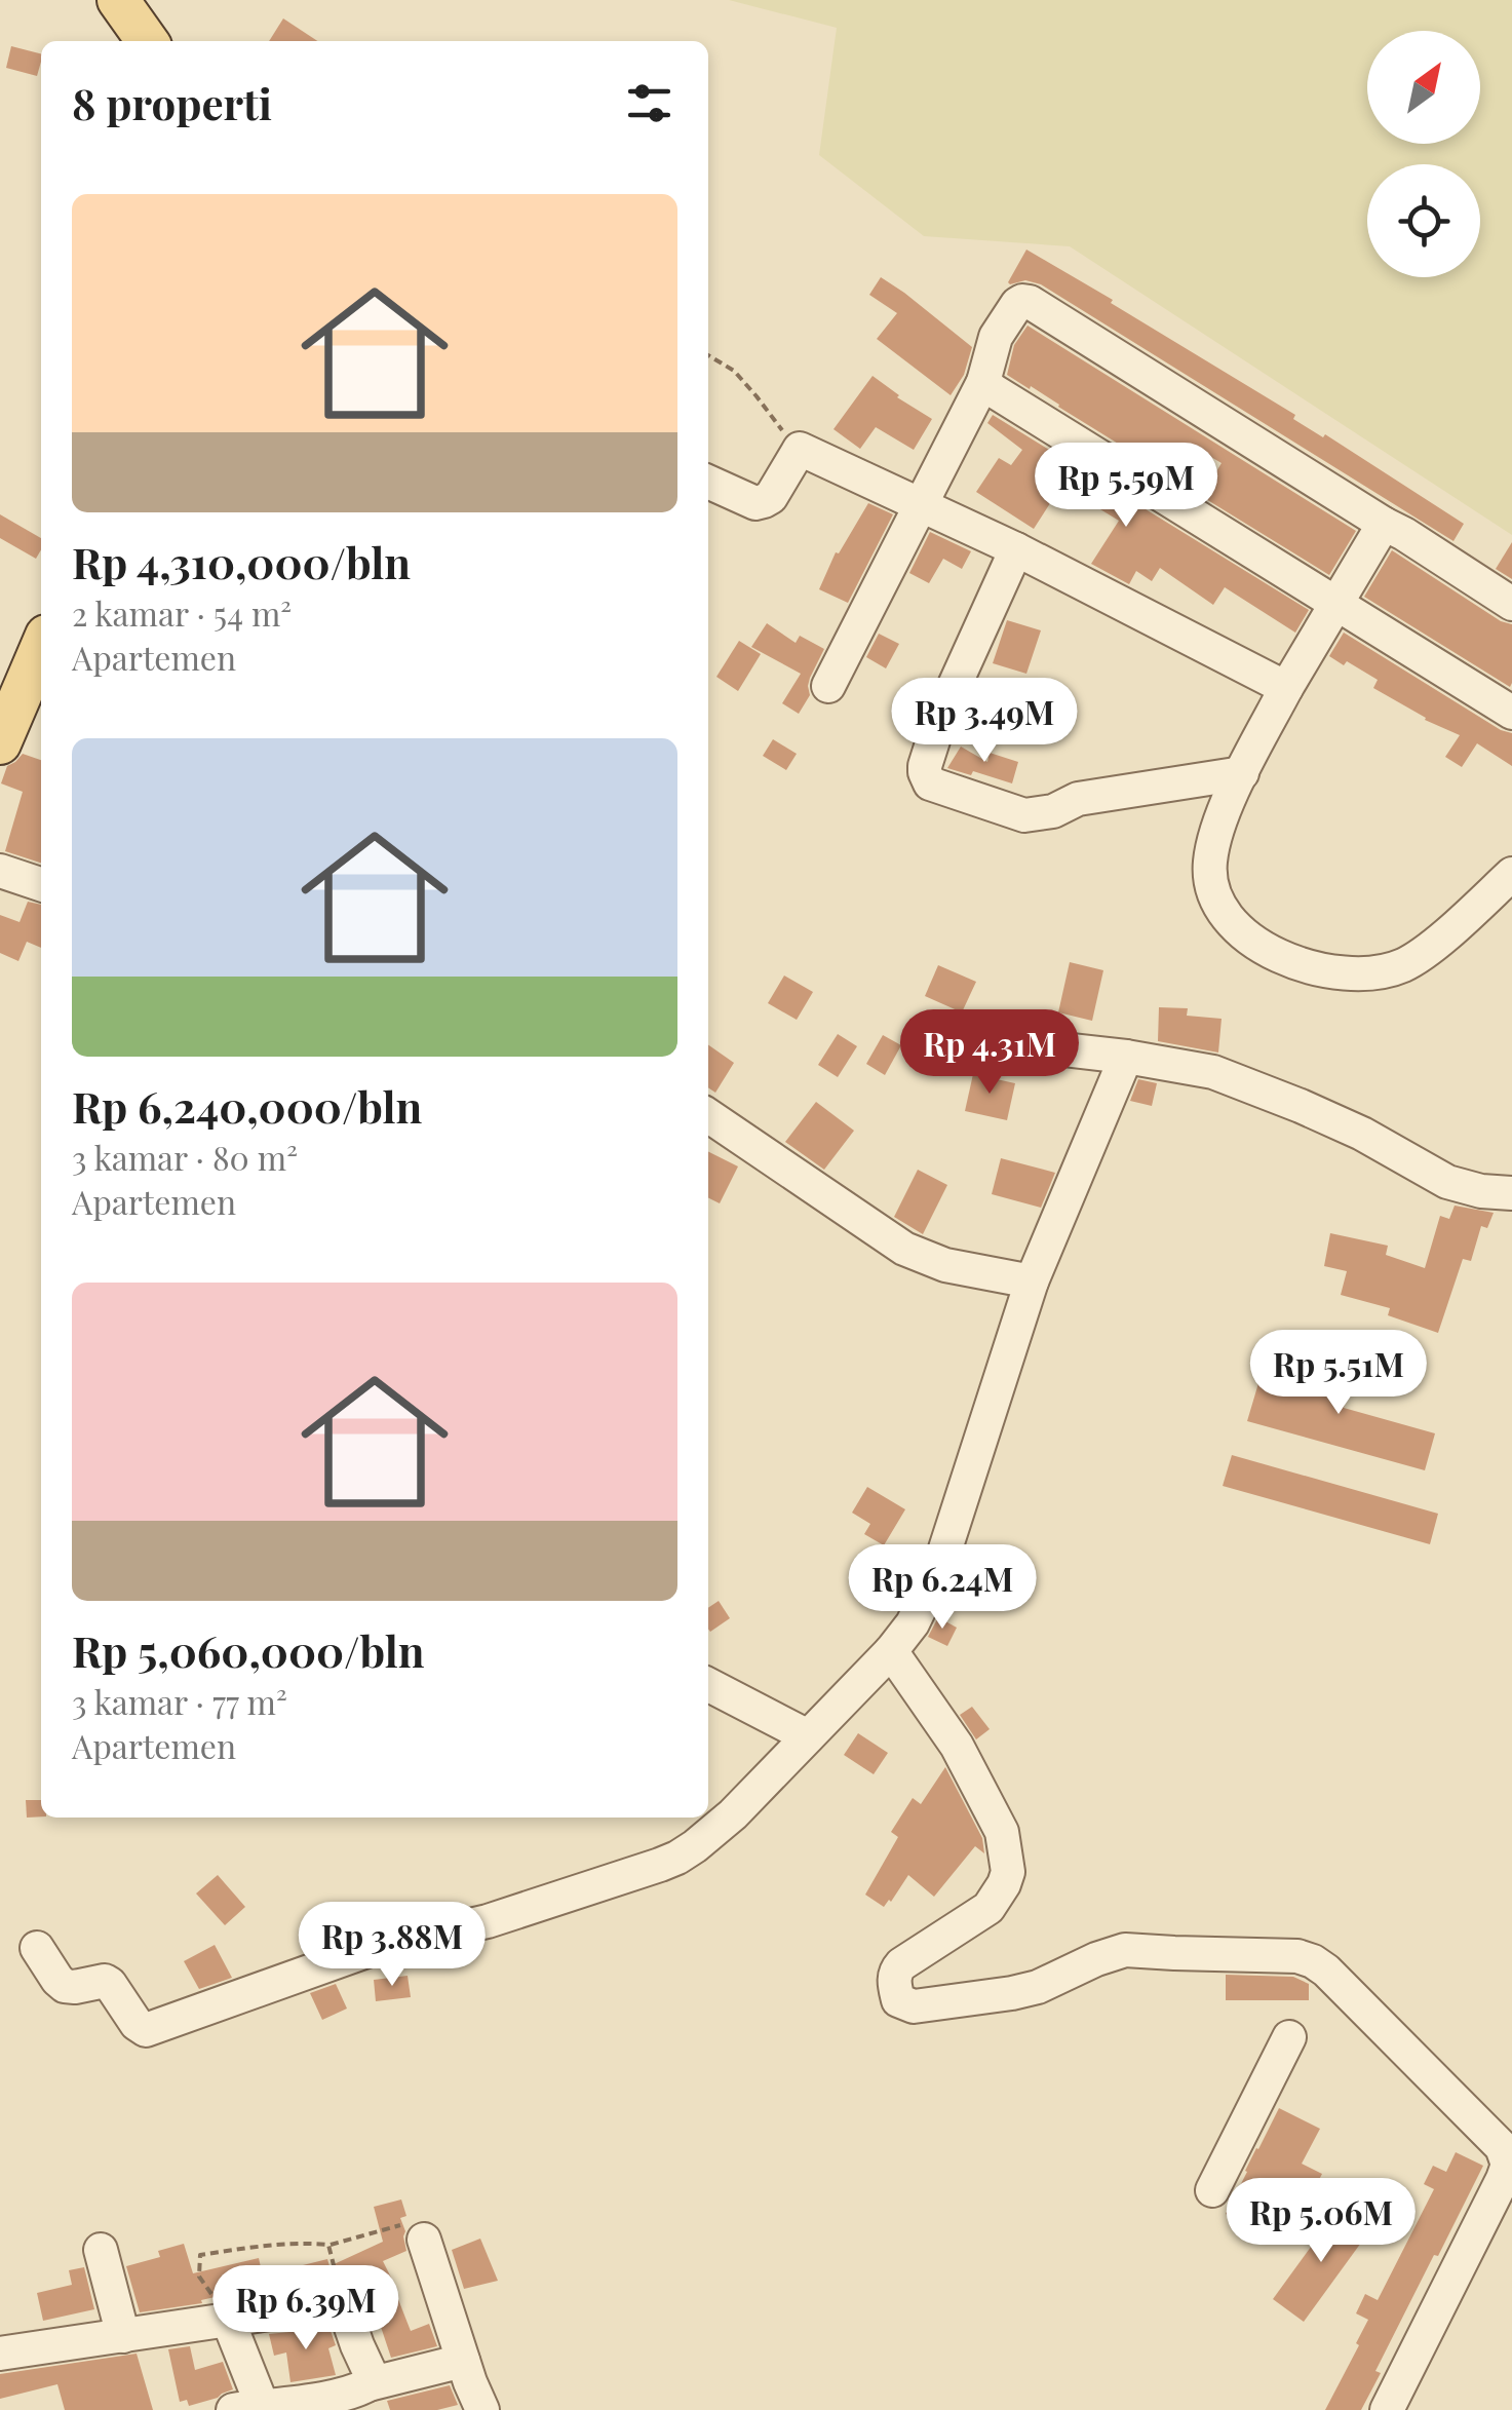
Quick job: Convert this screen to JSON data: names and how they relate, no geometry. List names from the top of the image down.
{
  "north": "top right",
  "page": {
    "heading": "8 properti",
    "list": [
      {
        "name": "Rp 4,310,000/bln",
        "note": "2 kamar · 54 m² · Apartemen"
      },
      {
        "name": "Rp 6,240,000/bln",
        "note": "3 kamar · 80 m² · Apartemen"
      },
      {
        "name": "Rp 5,060,000/bln",
        "note": "3 kamar · 77 m² · Apartemen"
      }
    ],
    "price": [
      "Rp 5.59M",
      "Rp 3.49M",
      "Rp 4.31M",
      "Rp 5.51M",
      "Rp 6.24M",
      "Rp 3.88M",
      "Rp 5.06M",
      "Rp 6.39M"
    ]
  }
}
